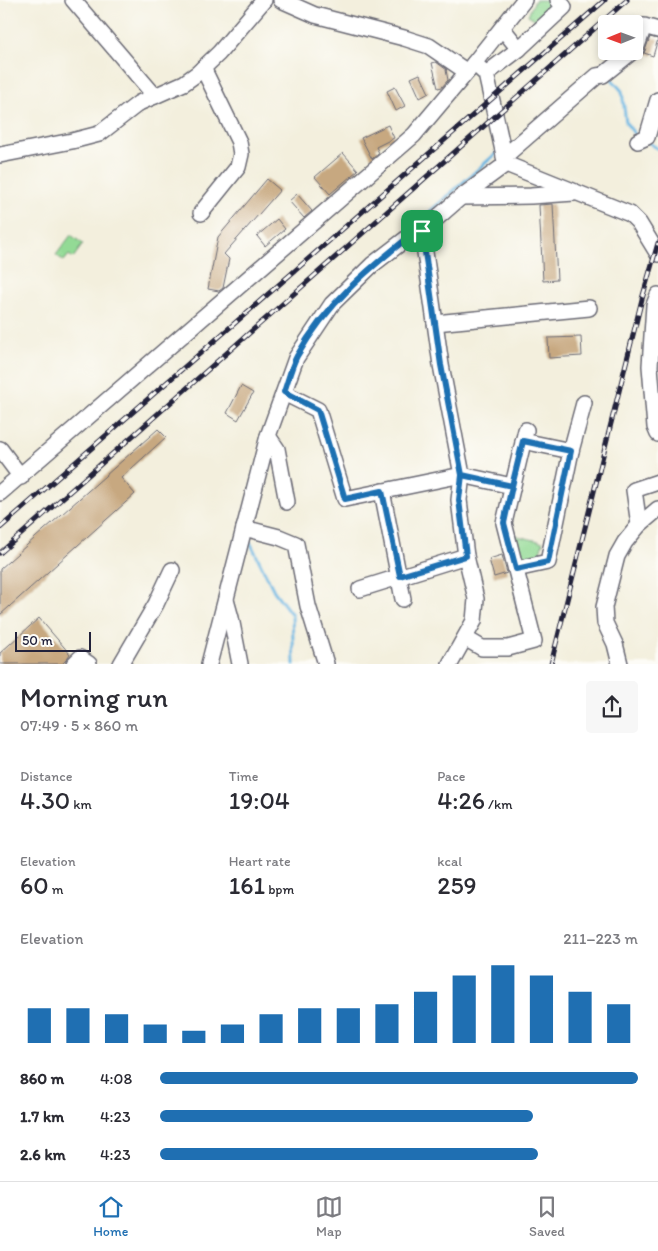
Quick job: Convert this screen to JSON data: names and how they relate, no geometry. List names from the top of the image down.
{
  "scale_bar": "50 m",
  "north": "left",
  "page": {
    "scale": "50 m",
    "heading": ["Morning run", "07:49 · 5 × 860 m"],
    "stats": [
      ["Distance", "4.30 km"],
      ["Time", "19:04"],
      ["Pace", "4:26 /km"],
      ["Elevation", "60 m"],
      ["Heart rate", "161 bpm"],
      ["kcal", "259"]
    ],
    "chart": ["Elevation", "211–223 m"],
    "list": [
      {
        "name": "860 m",
        "note": "4:08"
      },
      {
        "name": "1.7 km",
        "note": "4:23"
      },
      {
        "name": "2.6 km",
        "note": "4:23"
      }
    ],
    "tabs": ["Home", "Map", "Saved"]
  }
}
